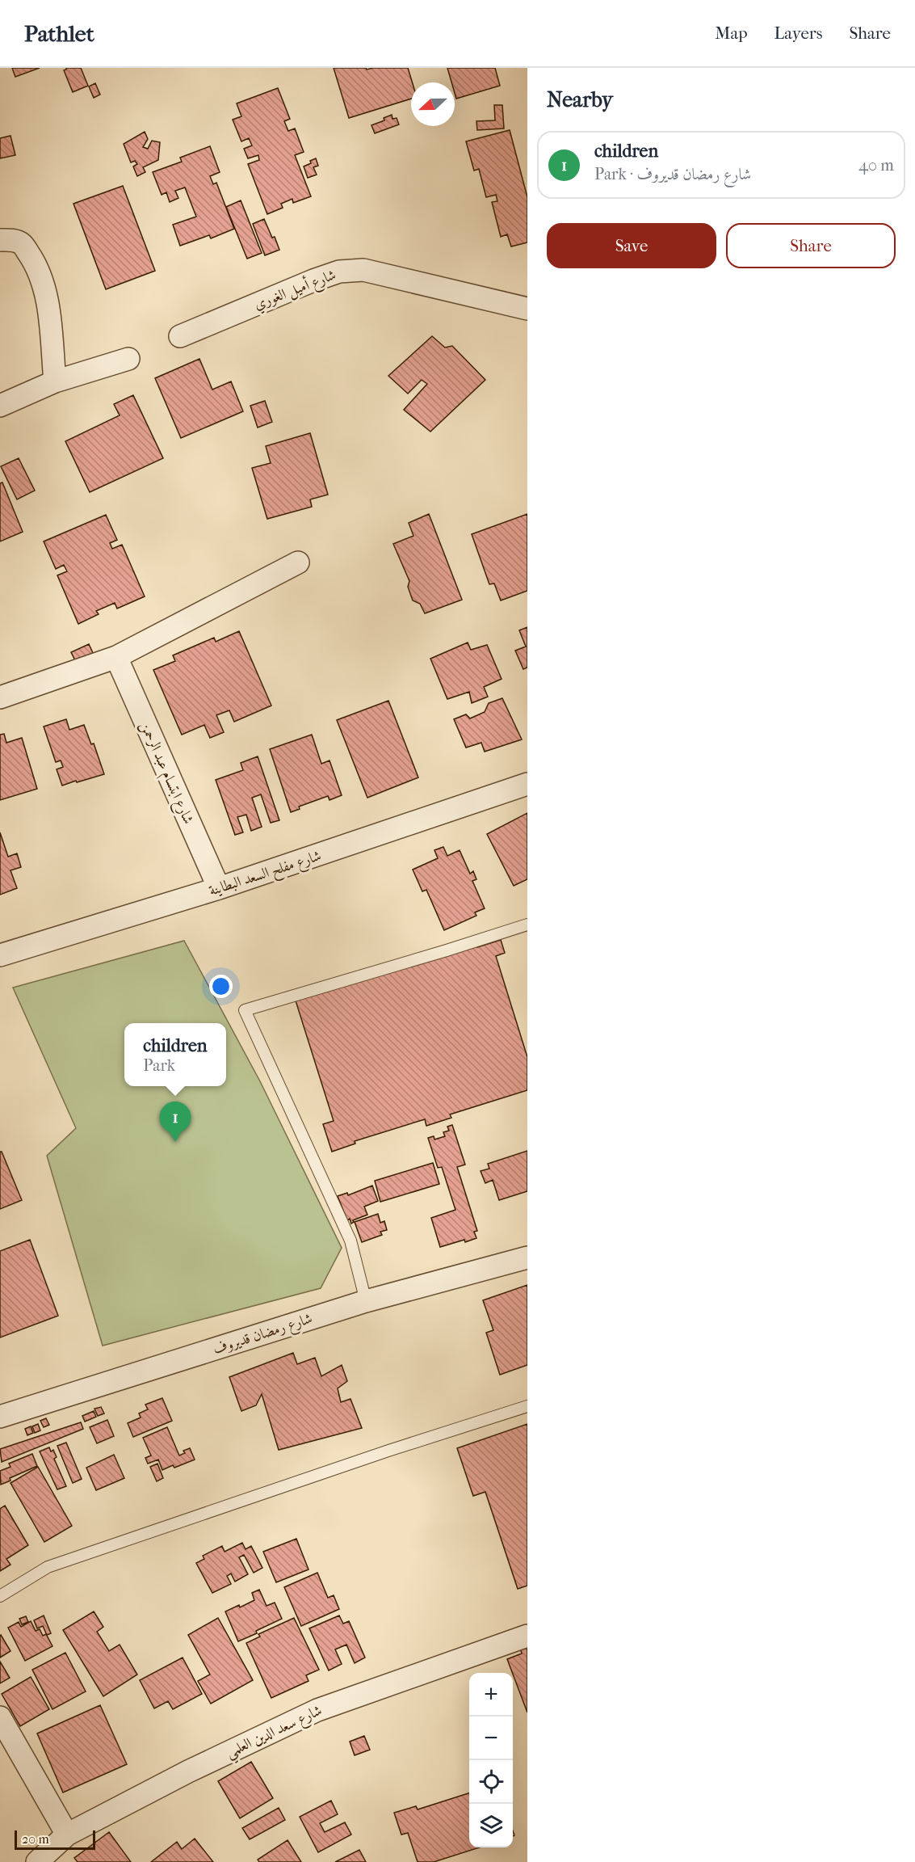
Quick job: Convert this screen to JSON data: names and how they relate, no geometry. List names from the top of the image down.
{
  "streets": {
    "street": [
      "شارع أميل الغوري",
      "شارع ابتسام عبد الرحمن",
      "شارع مفلح السعد البطاينة",
      "شارع رمضان قديروف",
      "شارع سعد الدين العلمي"
    ]
  },
  "crossings": [
    ["شارع ابتسام عبد الرحمن", "شارع مفلح السعد البطاينة"]
  ],
  "scale_bar": "20 m",
  "north": "left",
  "page": {
    "header": "Pathlet",
    "nav": ["Map", "Layers", "Share"],
    "heading": "Nearby",
    "list": [
      {
        "mark": "1",
        "name": "children",
        "note": "Park · شارع رمضان قديروف",
        "value": "40 m"
      }
    ],
    "buttons": ["Save", "Share"],
    "popup": ["children", "Park"],
    "pins": "1",
    "map_buttons": ["+", "−"],
    "scale": "20 m"
  }
}
